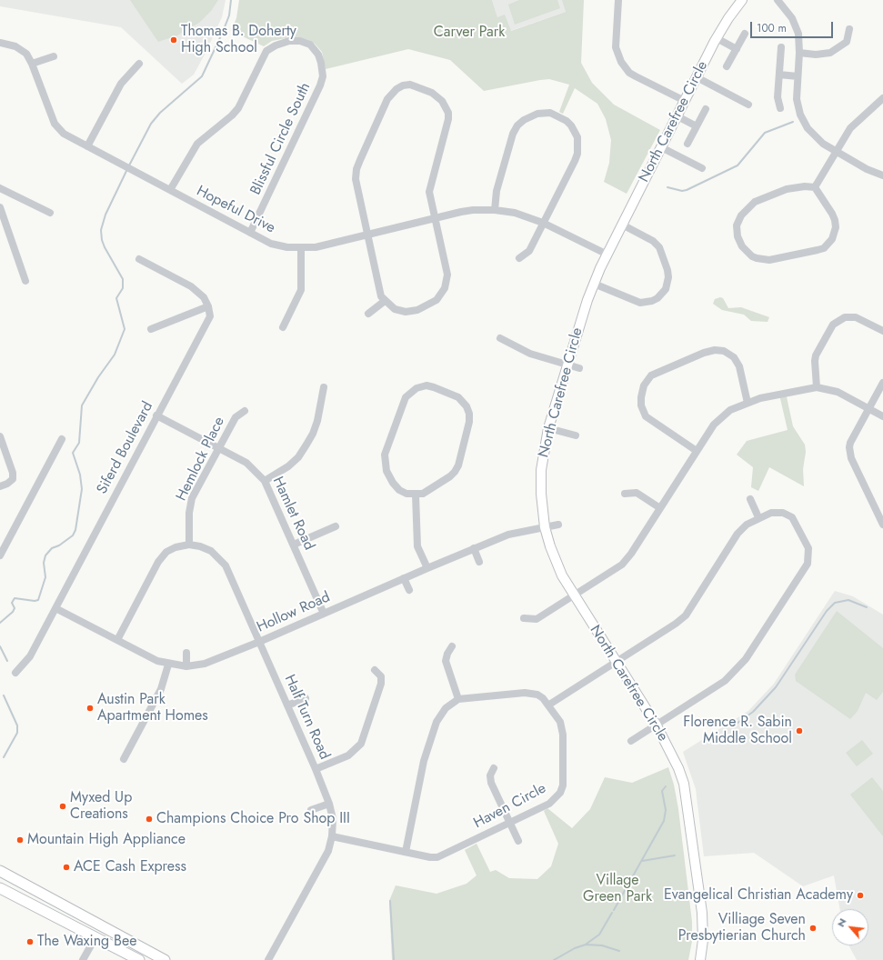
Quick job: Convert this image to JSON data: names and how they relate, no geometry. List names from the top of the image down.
{
  "streets": {
    "main road": ["North Carefree Circle"],
    "street": [
      "Blissful Circle South",
      "Hopeful Drive",
      "Siferd Boulevard",
      "Hemlock Place",
      "Hamlet Road",
      "Hollow Road",
      "Half Turn Road",
      "Haven Circle"
    ]
  },
  "crossings": [
    ["North Carefree Circle", "Hopeful Drive"],
    ["North Carefree Circle", "Hollow Road"],
    ["Blissful Circle South", "Hopeful Drive"],
    ["Siferd Boulevard", "Hamlet Road"],
    ["Siferd Boulevard", "Hollow Road"],
    ["Hemlock Place", "Hamlet Road"],
    ["Hemlock Place", "Half Turn Road"],
    ["Hamlet Road", "Hollow Road"],
    ["Hollow Road", "Half Turn Road"],
    ["Half Turn Road", "Haven Circle"]
  ],
  "parks": ["Carver Park", "Village Green Park"],
  "places": [
    "Thomas B. Doherty High School",
    "Austin Park Apartment Homes",
    "Florence R. Sabin Middle School",
    "Myxed Up Creations",
    "Champions Choice Pro Shop III",
    "Mountain High Appliance",
    "ACE Cash Express",
    "Evangelical Christian Academy",
    "Villiage Seven Presbytierian Church",
    "The Waxing Bee"
  ],
  "scale_bar": "100 m",
  "north": "top left"
}
